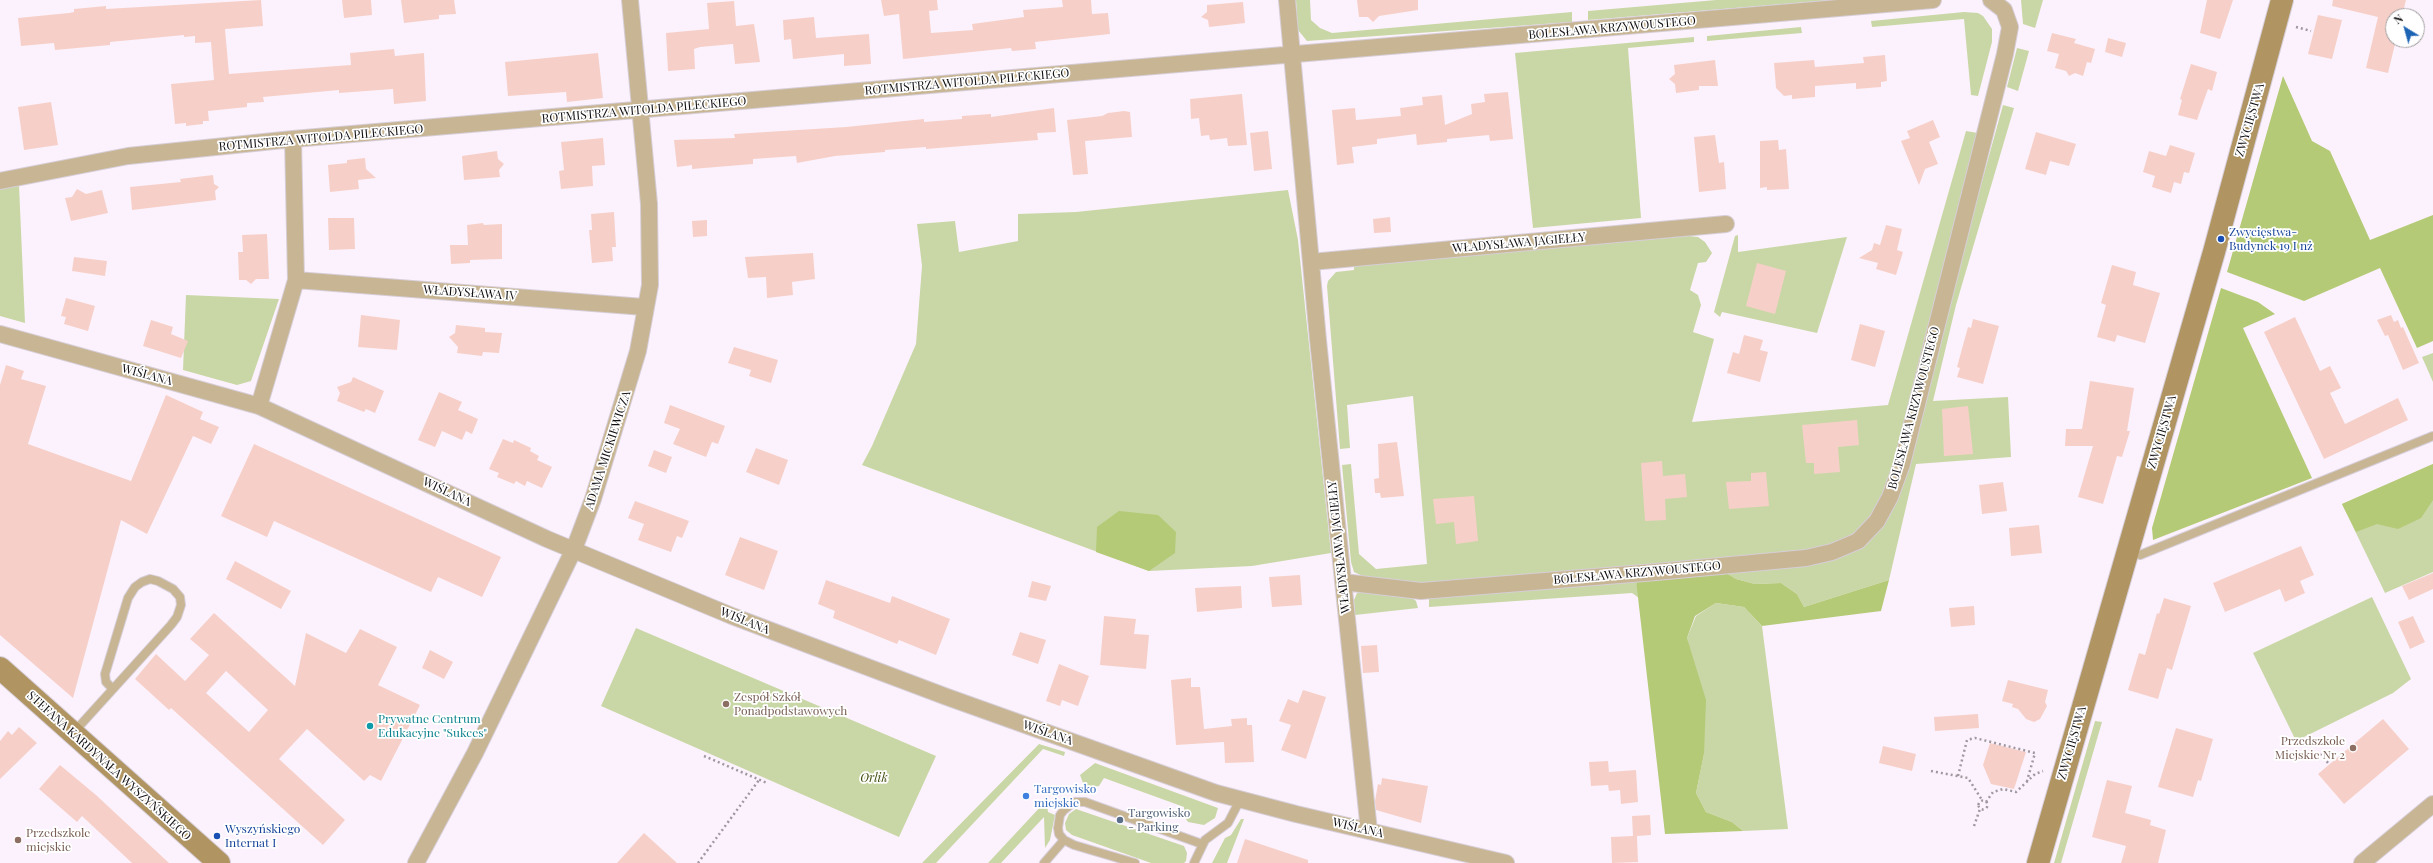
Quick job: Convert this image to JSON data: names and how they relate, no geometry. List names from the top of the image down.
{
  "streets": {
    "street": [
      "BOLESŁAWA KRZYWOUSTEGO",
      "ROTMISTRZA WITOLDA PILECKIEGO",
      "ZWYCIĘSTWA",
      "WŁADYSŁAWA JAGIEŁŁY",
      "WŁADYSŁAWA IV",
      "WIŚLANA",
      "ADAMA MICKIEWICZA",
      "STEFANA KARDYNAŁA WYSZYŃSKIEGO"
    ]
  },
  "crossings": [
    ["BOLESŁAWA KRZYWOUSTEGO", "ROTMISTRZA WITOLDA PILECKIEGO"],
    ["BOLESŁAWA KRZYWOUSTEGO", "WŁADYSŁAWA JAGIEŁŁY"],
    ["ROTMISTRZA WITOLDA PILECKIEGO", "WŁADYSŁAWA JAGIEŁŁY"],
    ["ROTMISTRZA WITOLDA PILECKIEGO", "ADAMA MICKIEWICZA"],
    ["WŁADYSŁAWA JAGIEŁŁY", "WIŚLANA"],
    ["WŁADYSŁAWA IV", "ADAMA MICKIEWICZA"],
    ["WIŚLANA", "ADAMA MICKIEWICZA"]
  ],
  "parks": ["Orlik"],
  "places": [
    "Zwycięstwa- Budynek 19 I nż",
    "Zespół Szkół Ponadpodstawowych",
    "Prywatne Centrum Edukacyjne \"Sukces\"",
    "Przedszkole Miejskie Nr 2",
    "Targowisko miejskie",
    "Targowisko - Parking",
    "Wyszyńskiego Internat I",
    "Przedszkole miejskie"
  ],
  "north": "top left"
}
